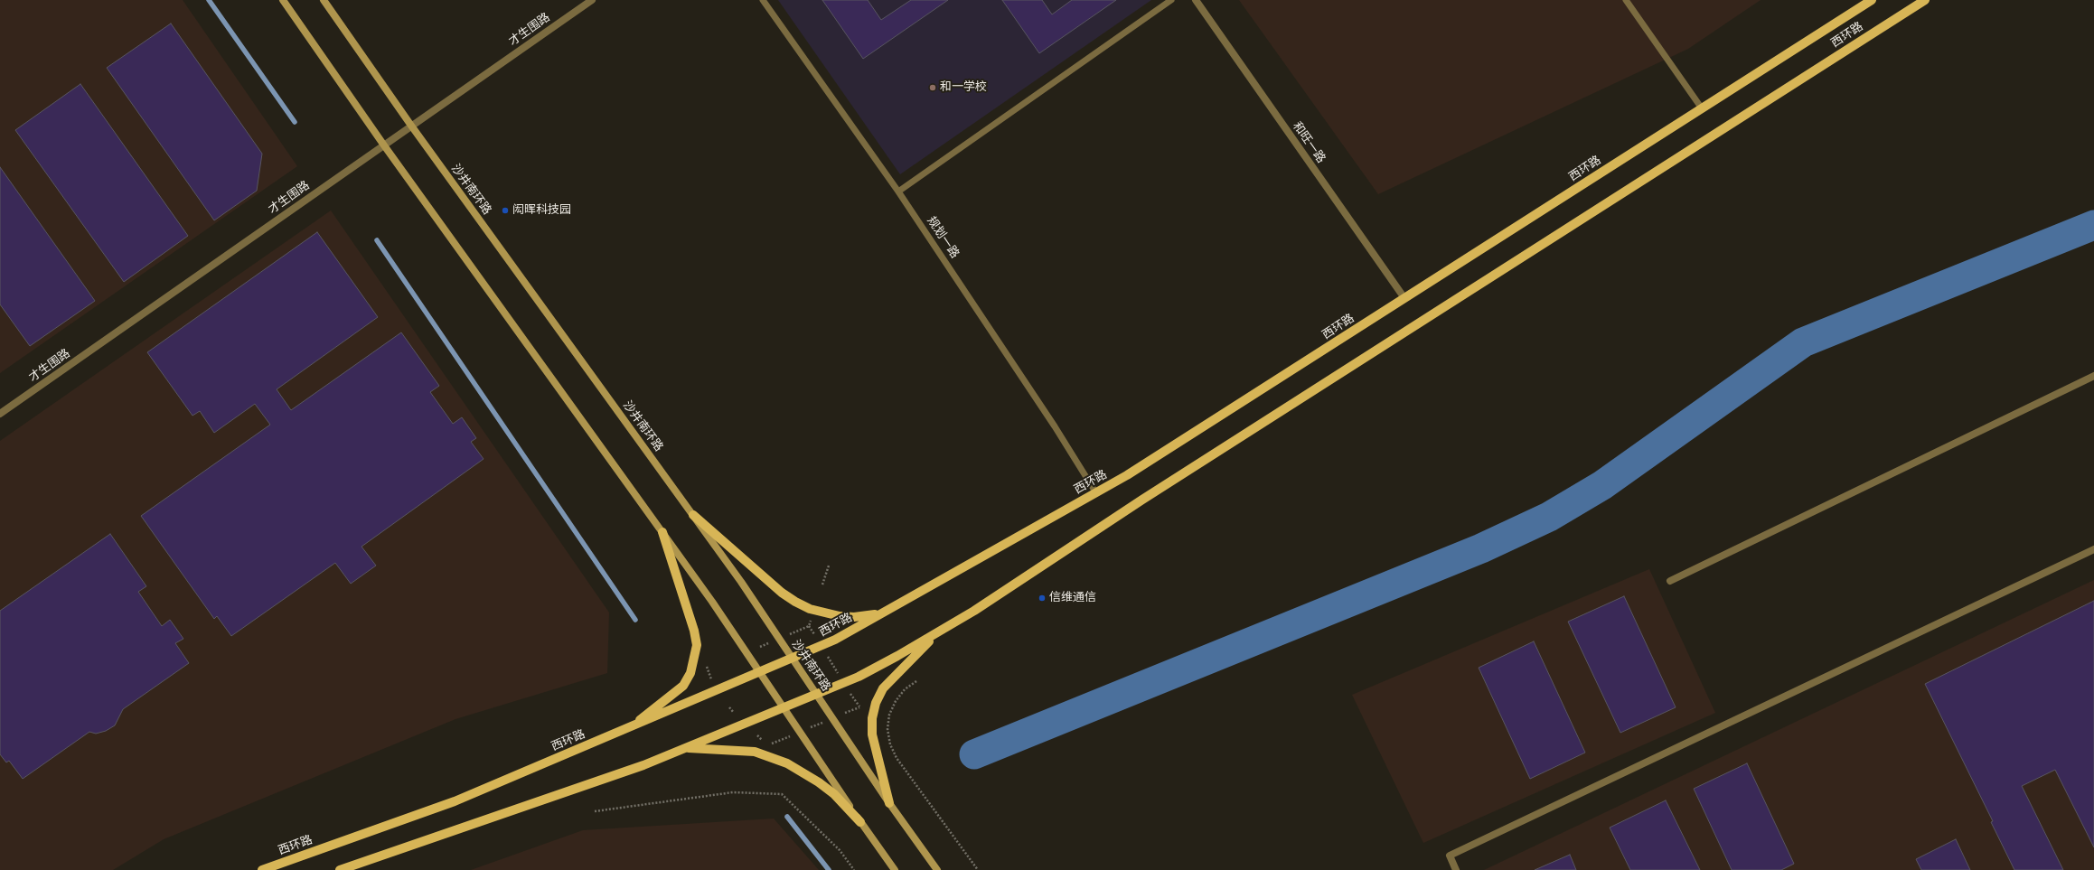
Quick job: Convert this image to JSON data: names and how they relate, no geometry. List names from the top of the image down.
{
  "streets": {
    "main road": ["西环路", "沙井南环路"],
    "street": ["才生围路", "和旺一路"],
    "lane": ["规划一路"]
  },
  "crossings": [
    ["才生围路", "沙井南环路"],
    ["西环路", "和旺一路"],
    ["西环路", "沙井南环路"],
    ["西环路", "规划一路"]
  ],
  "places": ["和一学校", "闳晖科技园", "信维通信"]
}
